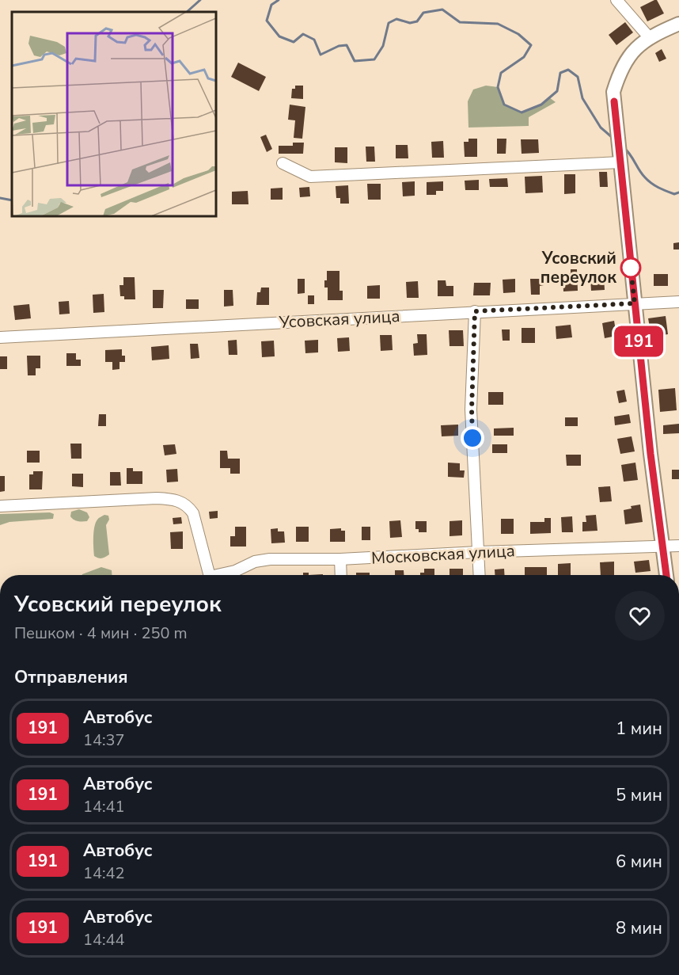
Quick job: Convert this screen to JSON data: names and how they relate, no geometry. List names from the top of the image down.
{
  "streets": {
    "street": ["Усовская улица", "Московская улица"]
  },
  "places": ["Усовский переулок"],
  "lines": ["bus line 191"],
  "page": {
    "on_map": "191",
    "heading": [
      ["Усовский переулок", "Пешком · 4 мин · 250 m"],
      "Отправления"
    ],
    "list": [
      {
        "mark": "191",
        "name": "Автобус",
        "note": "14:37",
        "value": "1 мин"
      },
      {
        "mark": "191",
        "name": "Автобус",
        "note": "14:41",
        "value": "5 мин"
      },
      {
        "mark": "191",
        "name": "Автобус",
        "note": "14:42",
        "value": "6 мин"
      },
      {
        "mark": "191",
        "name": "Автобус",
        "note": "14:44",
        "value": "8 мин"
      }
    ]
  }
}
